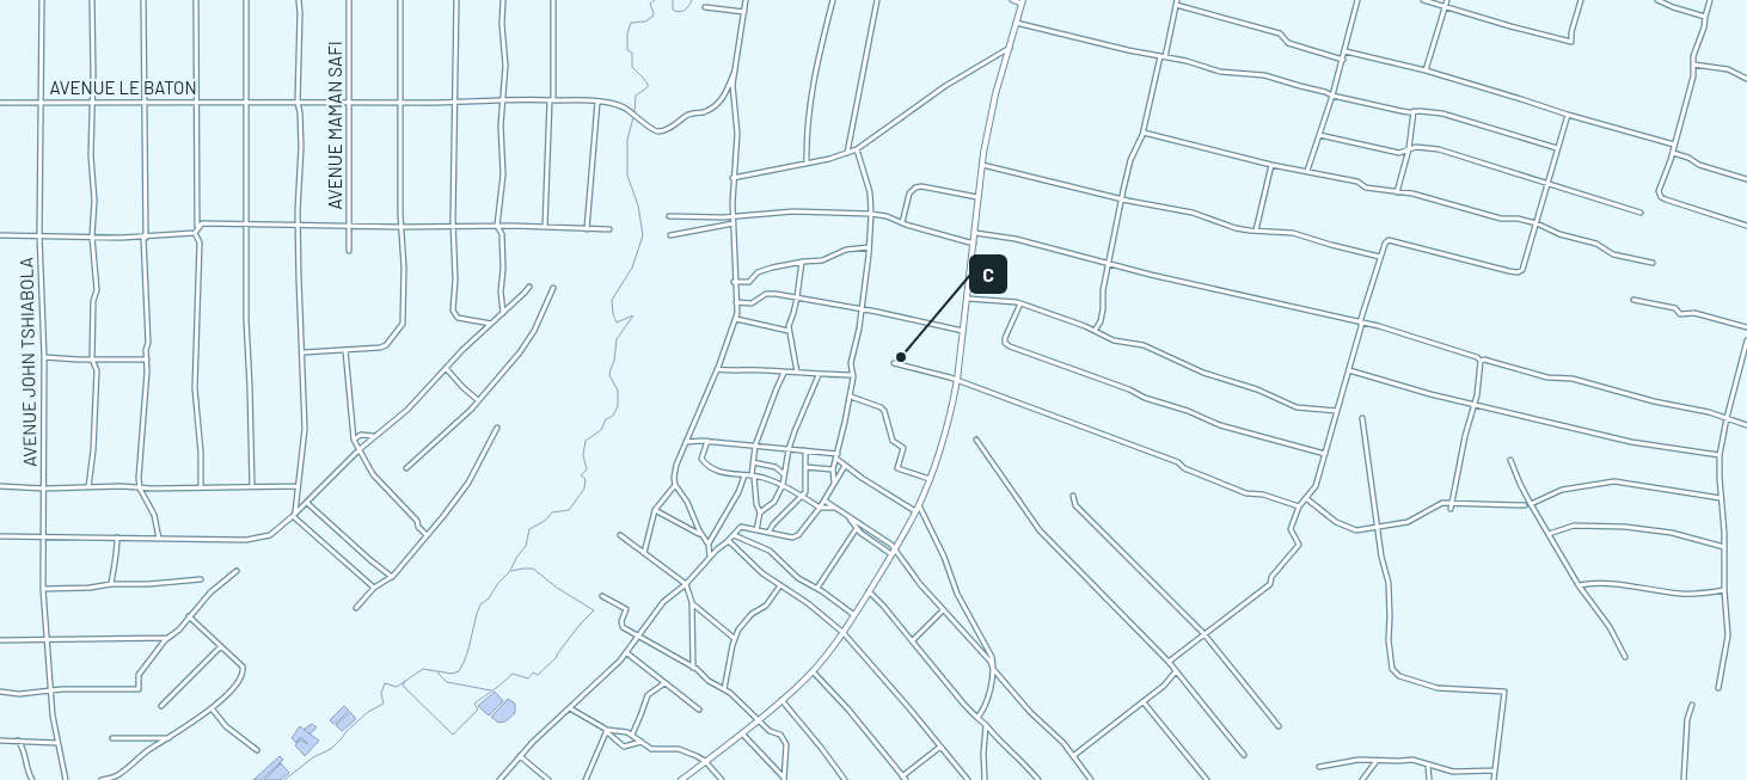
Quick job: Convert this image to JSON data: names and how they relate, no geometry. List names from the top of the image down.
{
  "streets": {
    "street": ["AVENUE LE BATON", "AVENUE MAMAN SAFI", "AVENUE JOHN TSHIABOLA"]
  },
  "crossings": [
    ["AVENUE LE BATON", "AVENUE MAMAN SAFI"],
    ["AVENUE LE BATON", "AVENUE JOHN TSHIABOLA"]
  ],
  "places": ["C"]
}
